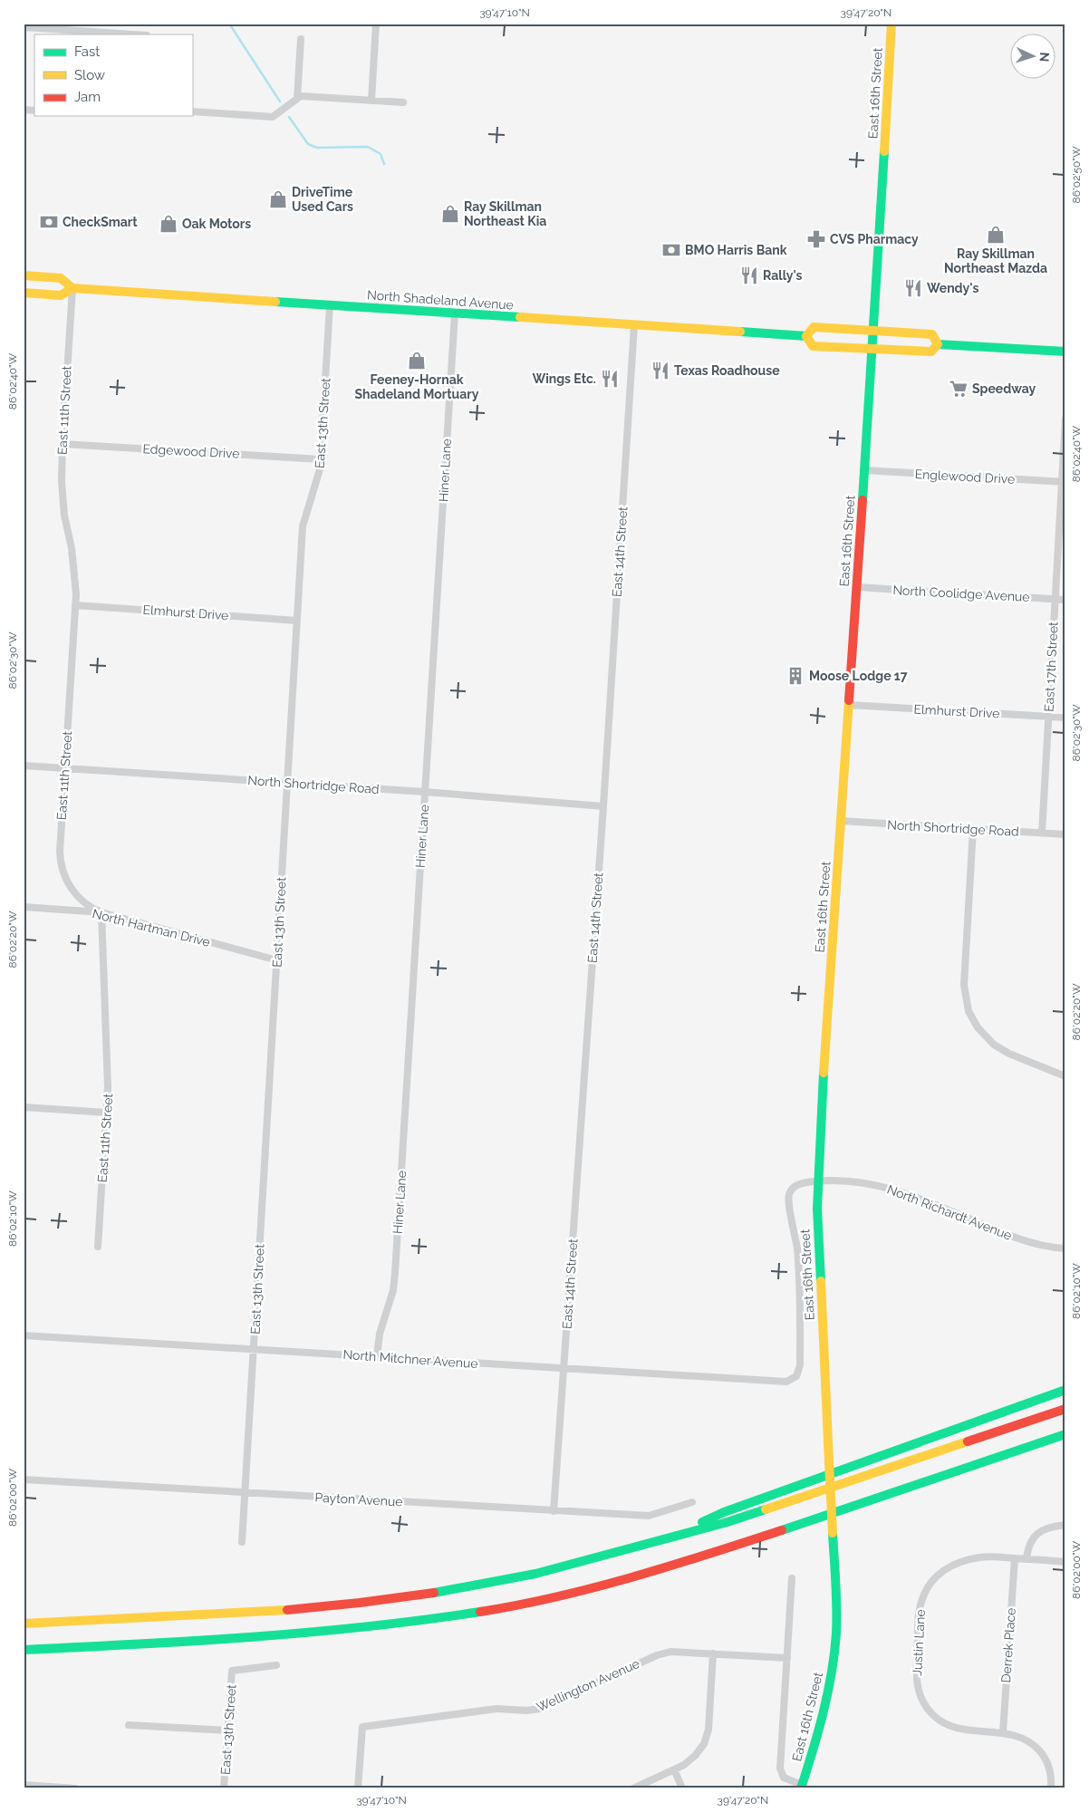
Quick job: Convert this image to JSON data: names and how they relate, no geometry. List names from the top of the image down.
{
  "streets": {
    "main road": ["East 16th Street", "North Shadeland Avenue"],
    "street": [
      "East 11th Street",
      "East 13th Street",
      "Edgewood Drive",
      "Hiner Lane",
      "Englewood Drive",
      "East 14th Street",
      "North Coolidge Avenue",
      "Elmhurst Drive",
      "East 17th Street",
      "North Shortridge Road",
      "North Hartman Drive",
      "North Richardt Avenue",
      "North Mitchner Avenue",
      "Payton Avenue",
      "Justin Lane",
      "Derrek Place",
      "Wellington Avenue"
    ]
  },
  "crossings": [
    ["East 16th Street", "North Shadeland Avenue"],
    ["East 16th Street", "Englewood Drive"],
    ["East 16th Street", "North Coolidge Avenue"],
    ["East 16th Street", "Elmhurst Drive"],
    ["East 16th Street", "North Shortridge Road"],
    ["East 16th Street", "North Richardt Avenue"],
    ["North Shadeland Avenue", "East 11th Street"],
    ["North Shadeland Avenue", "East 13th Street"],
    ["North Shadeland Avenue", "Hiner Lane"],
    ["North Shadeland Avenue", "East 14th Street"],
    ["East 11th Street", "Edgewood Drive"],
    ["East 11th Street", "Elmhurst Drive"],
    ["East 11th Street", "North Shortridge Road"],
    ["East 11th Street", "North Hartman Drive"],
    ["East 13th Street", "Edgewood Drive"],
    ["East 13th Street", "Elmhurst Drive"],
    ["East 13th Street", "North Shortridge Road"],
    ["East 13th Street", "North Hartman Drive"],
    ["East 13th Street", "North Mitchner Avenue"],
    ["East 13th Street", "Payton Avenue"],
    ["Hiner Lane", "North Shortridge Road"],
    ["Hiner Lane", "North Mitchner Avenue"],
    ["Englewood Drive", "East 17th Street"],
    ["East 14th Street", "North Shortridge Road"],
    ["East 14th Street", "North Mitchner Avenue"],
    ["East 14th Street", "Payton Avenue"],
    ["North Coolidge Avenue", "East 17th Street"],
    ["Elmhurst Drive", "East 17th Street"],
    ["East 17th Street", "North Shortridge Road"],
    ["North Richardt Avenue", "North Mitchner Avenue"],
    ["Justin Lane", "Derrek Place"]
  ],
  "places": {
    "shop": [
      "DriveTime Used Cars",
      "Ray Skillman Northeast Kia",
      "Oak Motors",
      "Ray Skillman Northeast Mazda",
      "Feeney-Hornak Shadeland Mortuary"
    ],
    "bank": ["CheckSmart", "BMO Harris Bank"],
    "pharmacy": ["CVS Pharmacy"],
    "restaurant": [
      "Rally's",
      "Wendy's",
      "Texas Roadhouse",
      "Wings Etc."
    ],
    "supermarket": ["Speedway"],
    "building": ["Moose Lodge 17"]
  },
  "legend": ["Fast", "Slow", "Jam"],
  "north": "right",
  "coordinates": [
    "39°47'10\"N",
    "39°47'20\"N",
    "86°02'50\"W",
    "86°02'40\"W",
    "86°02'30\"W",
    "86°02'20\"W",
    "86°02'10\"W",
    "86°02'00\"W"
  ]
}
